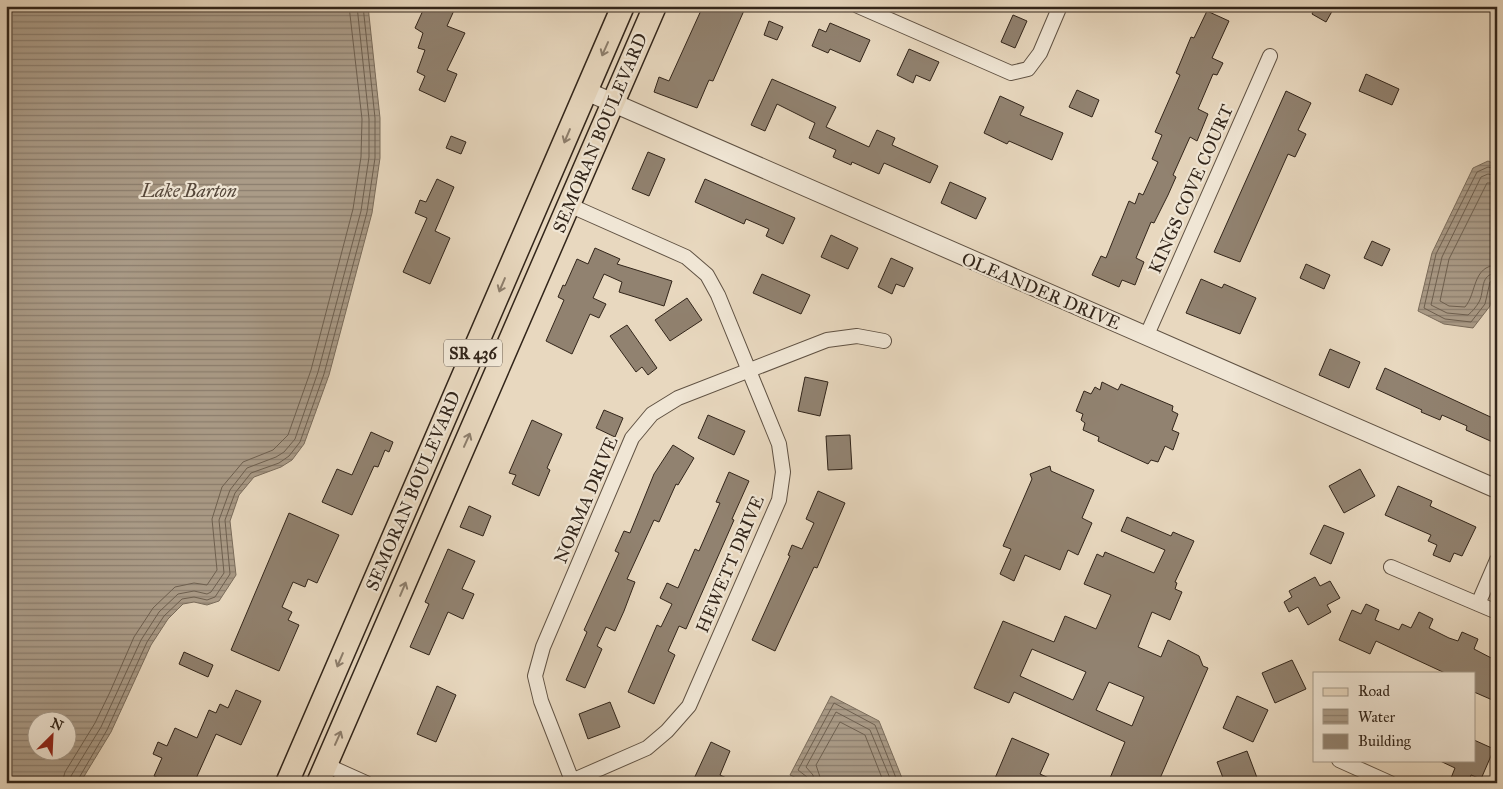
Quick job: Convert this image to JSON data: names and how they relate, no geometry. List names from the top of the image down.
{
  "streets": {
    "main road": ["SEMORAN BOULEVARD", "SR 436"],
    "street": [
      "KINGS COVE COURT",
      "OLEANDER DRIVE",
      "NORMA DRIVE",
      "HEWETT DRIVE"
    ]
  },
  "crossings": [
    ["SEMORAN BOULEVARD", "OLEANDER DRIVE"],
    ["SEMORAN BOULEVARD", "HEWETT DRIVE"],
    ["KINGS COVE COURT", "OLEANDER DRIVE"],
    ["NORMA DRIVE", "HEWETT DRIVE"]
  ],
  "water": ["Lake Barton"],
  "legend": ["Road", "Water", "Building"],
  "north": "top right"
}
